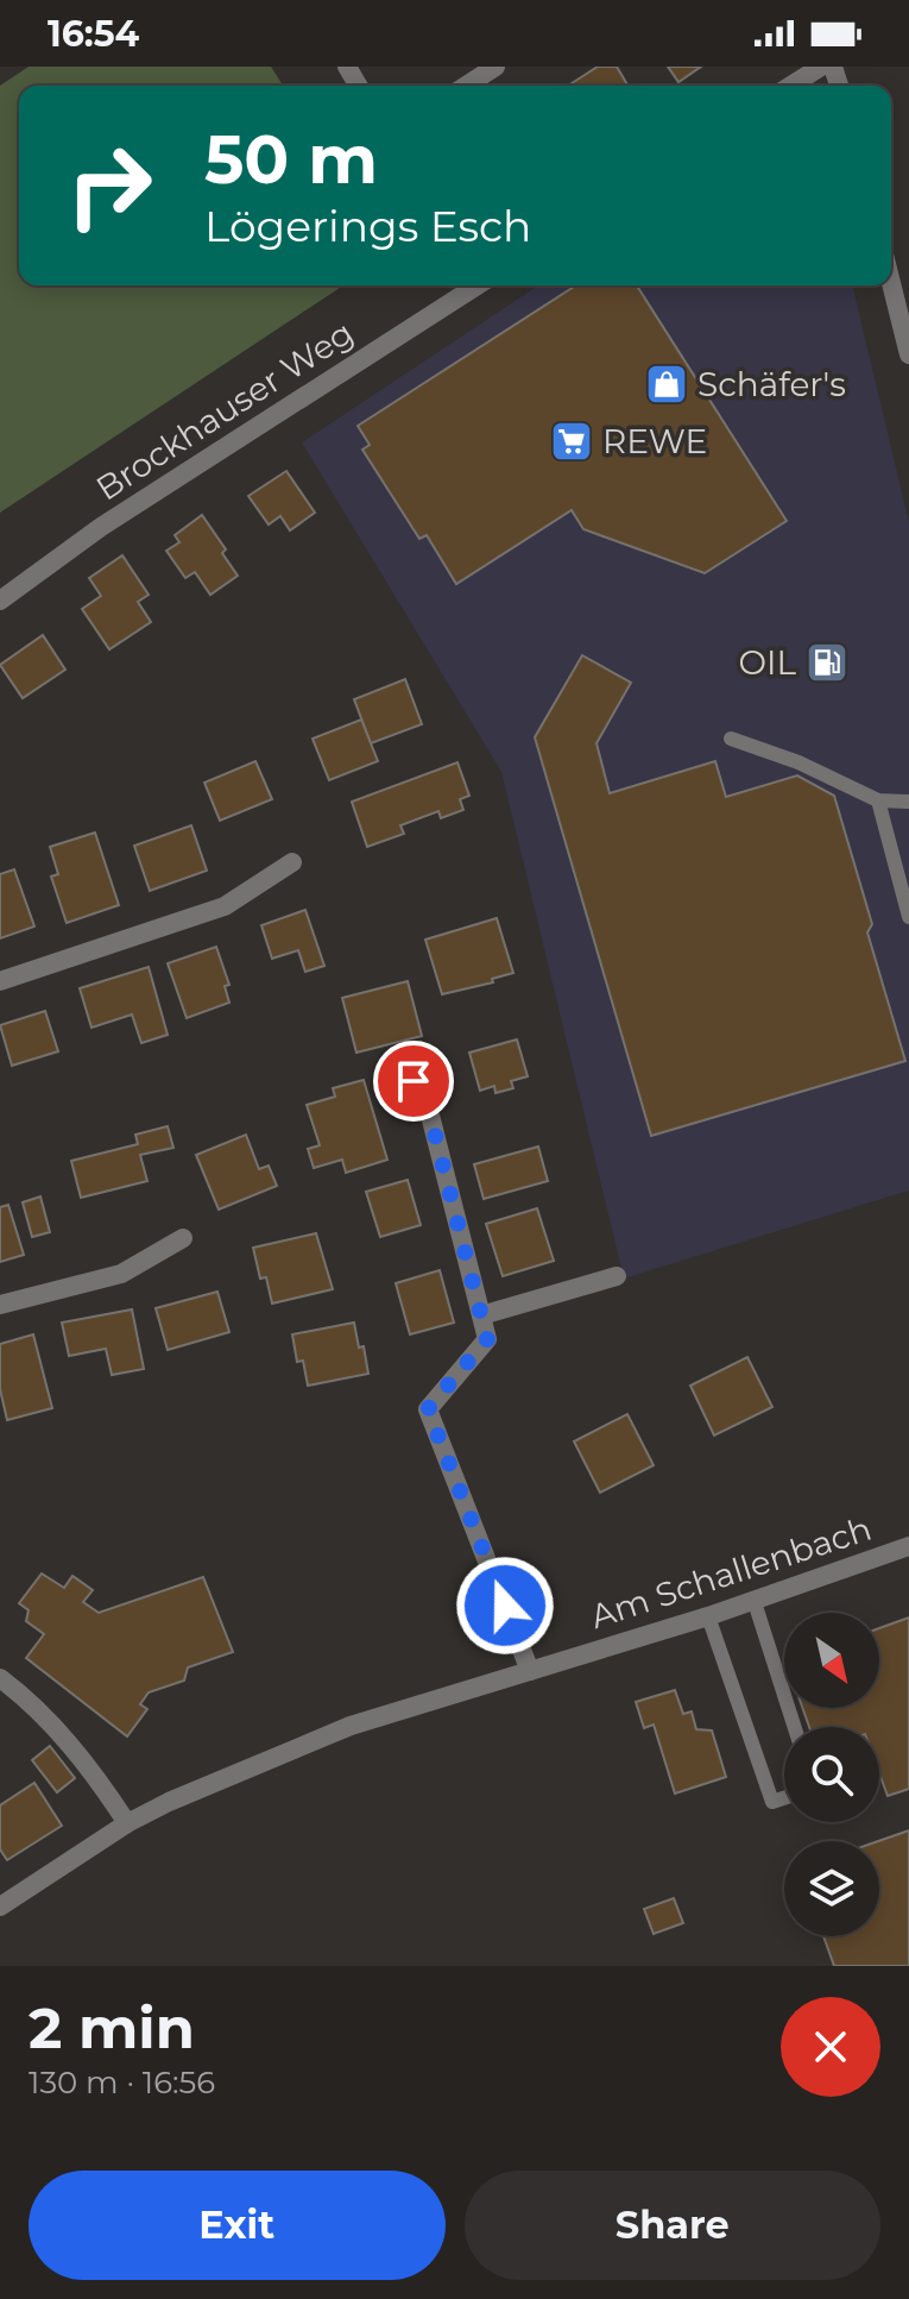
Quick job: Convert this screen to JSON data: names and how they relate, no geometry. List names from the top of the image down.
{
  "streets": {
    "street": ["Brockhauser Weg", "Am Schallenbach"]
  },
  "places": {
    "shop": ["Schäfer's"],
    "supermarket": ["REWE"],
    "fuel station": ["OIL"]
  },
  "north": "bottom right",
  "page": {
    "status": "16:54",
    "turn": ["50 m", "Lögerings Esch"],
    "heading": ["2 min", "130 m · 16:56"],
    "buttons": ["Exit", "Share"]
  }
}
